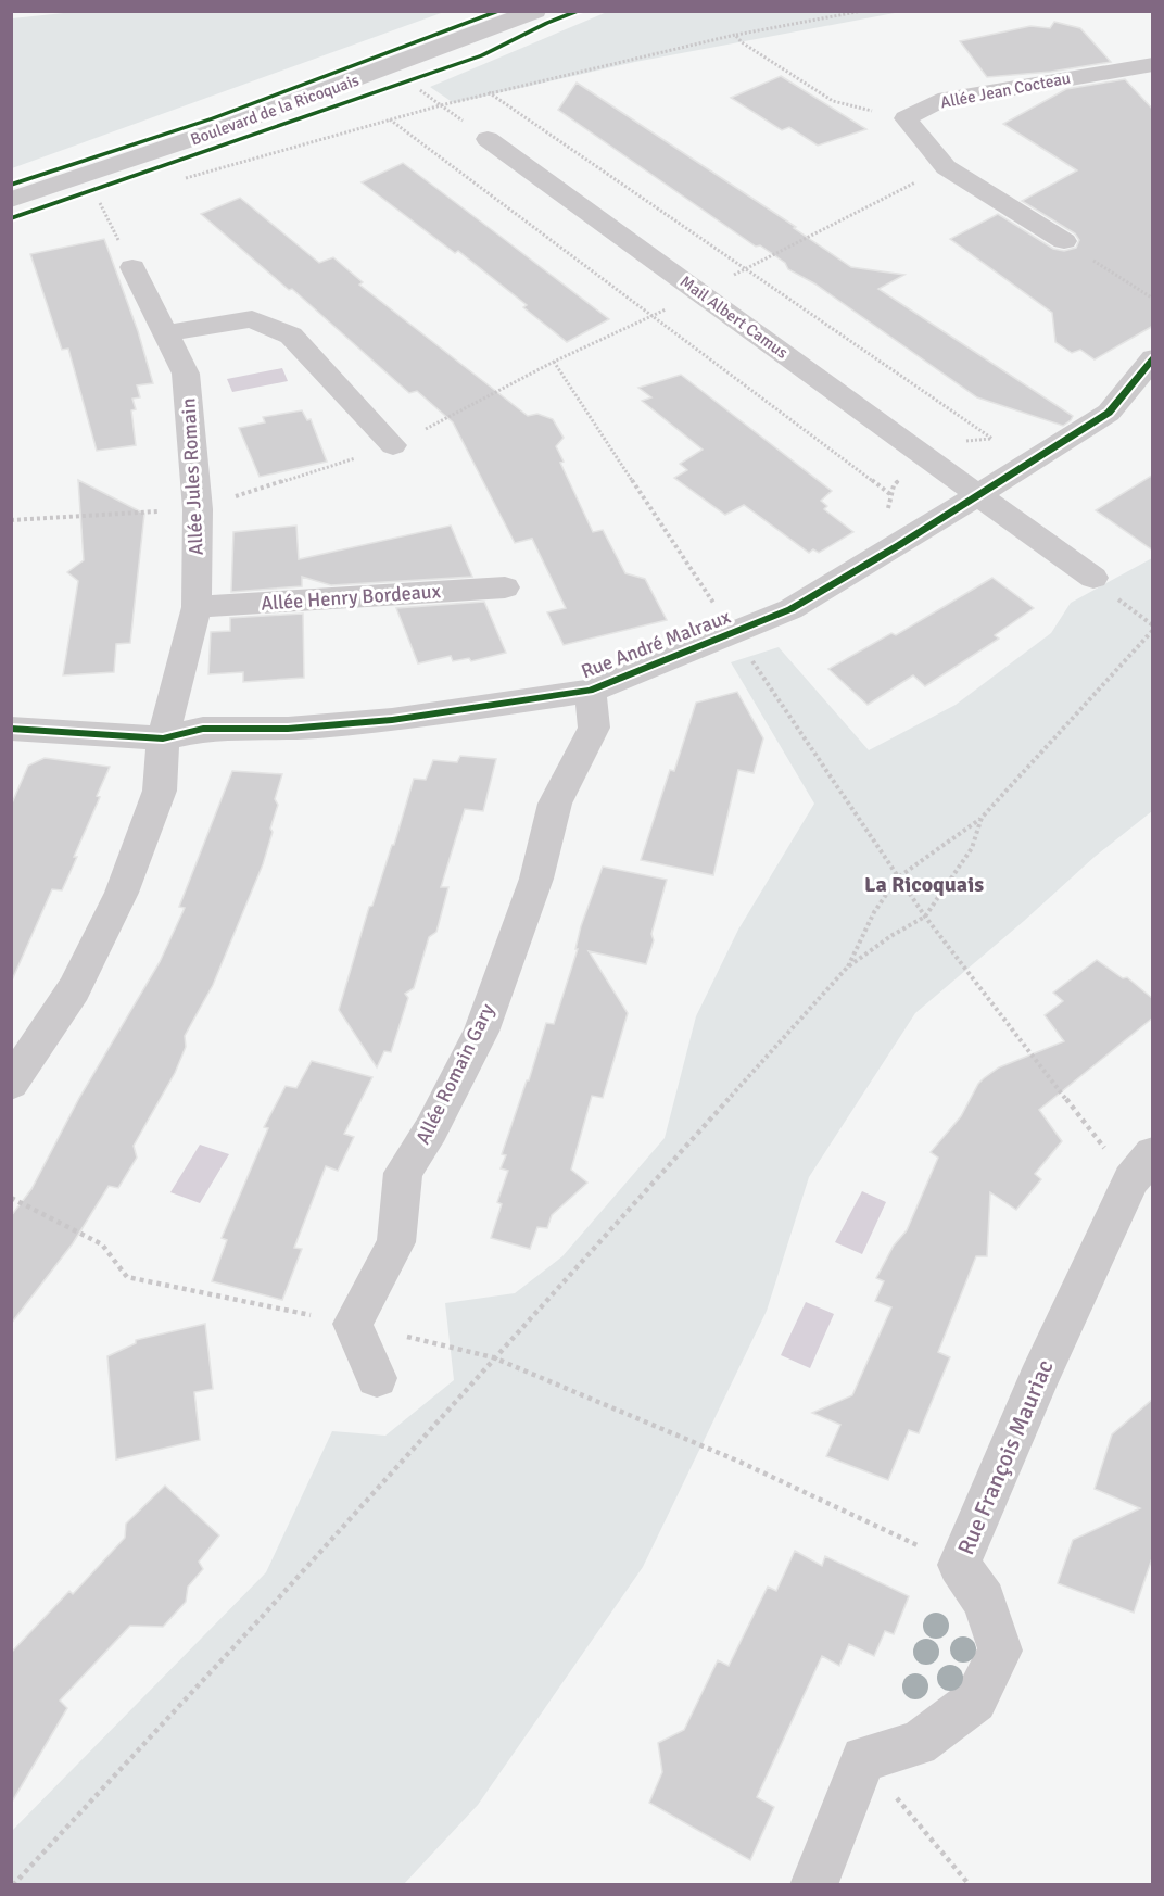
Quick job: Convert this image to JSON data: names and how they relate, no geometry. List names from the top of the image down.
{
  "streets": {
    "street": [
      "Allée Jean Cocteau",
      "Boulevard de la Ricoquais",
      "Mail Albert Camus",
      "Allée Jules Romain",
      "Allée Henry Bordeaux",
      "Rue André Malraux",
      "Allée Romain Gary",
      "Rue François Mauriac"
    ]
  },
  "crossings": [
    ["Mail Albert Camus", "Rue André Malraux"],
    ["Allée Jules Romain", "Allée Henry Bordeaux"],
    ["Allée Jules Romain", "Rue André Malraux"],
    ["Rue André Malraux", "Allée Romain Gary"]
  ],
  "districts": ["La Ricoquais"]
}
